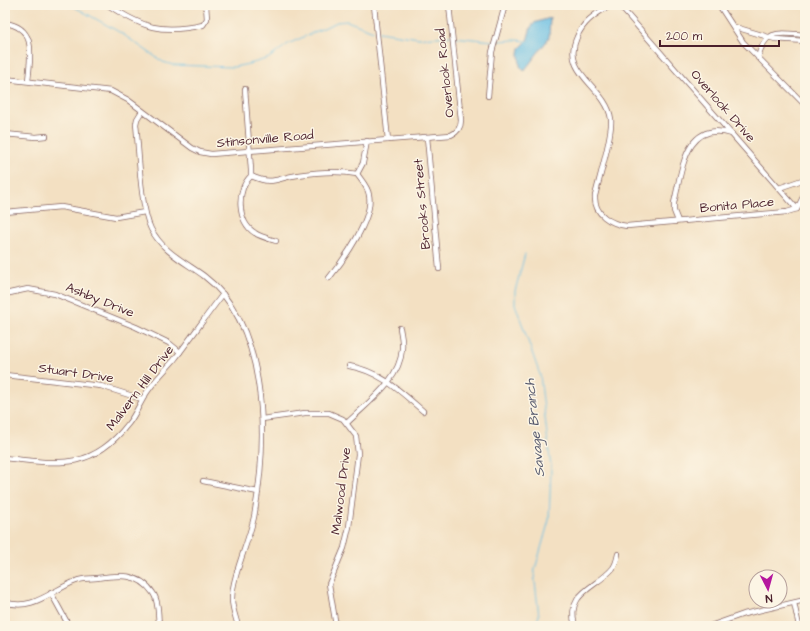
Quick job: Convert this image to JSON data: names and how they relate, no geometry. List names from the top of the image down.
{
  "streets": {
    "street": [
      "Overlook Road",
      "Overlook Drive",
      "Stinsonville Road",
      "Brooks Street",
      "Bonita Place",
      "Ashby Drive",
      "Stuart Drive",
      "Malvern Hill Drive",
      "Malwood Drive"
    ]
  },
  "crossings": [
    ["Overlook Road", "Stinsonville Road"],
    ["Overlook Road", "Brooks Street"],
    ["Overlook Drive", "Bonita Place"],
    ["Stinsonville Road", "Brooks Street"],
    ["Ashby Drive", "Malvern Hill Drive"],
    ["Stuart Drive", "Malvern Hill Drive"]
  ],
  "water": ["Savage Branch"],
  "scale_bar": "200 m",
  "north": "bottom"
}
